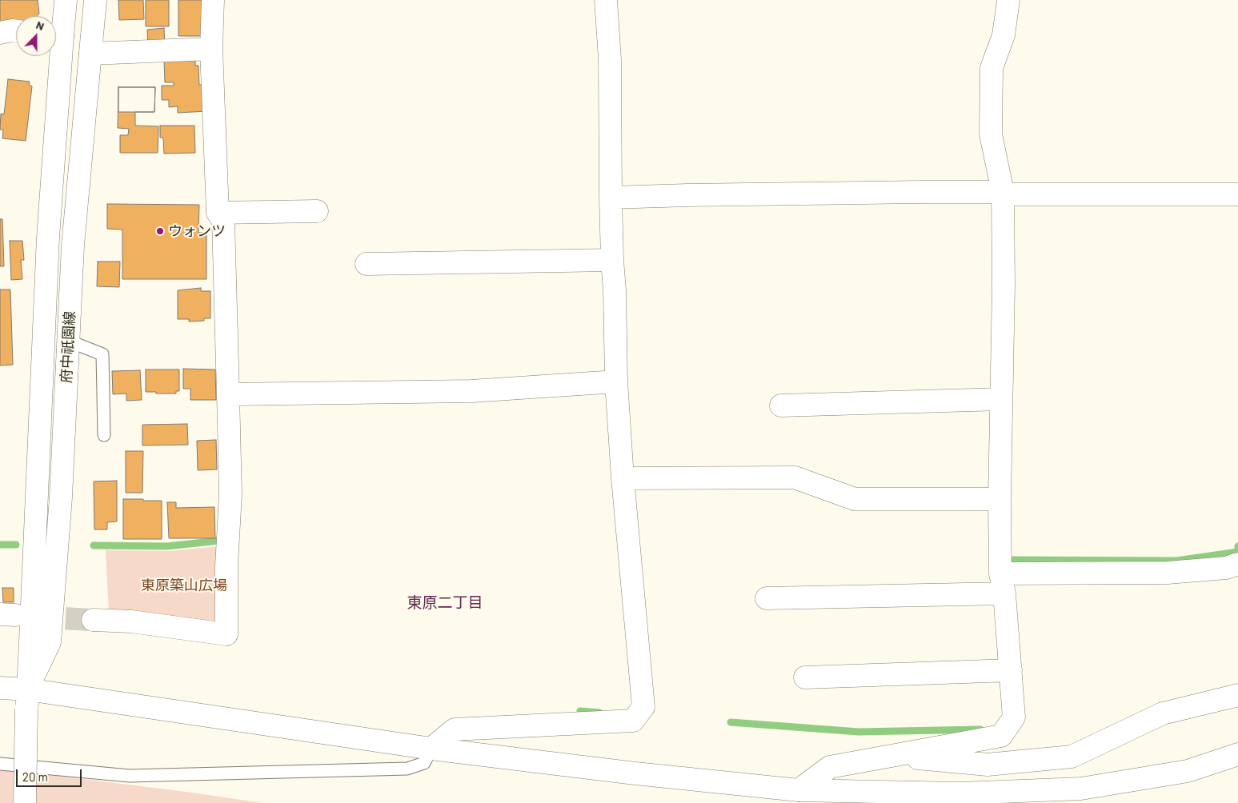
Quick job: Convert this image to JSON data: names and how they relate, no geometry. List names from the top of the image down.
{
  "streets": {
    "street": ["府中祇園線"]
  },
  "districts": ["東原二丁目"],
  "parks": ["東原築山広場"],
  "places": ["ウォンツ"],
  "scale_bar": "20 m",
  "north": "top"
}
